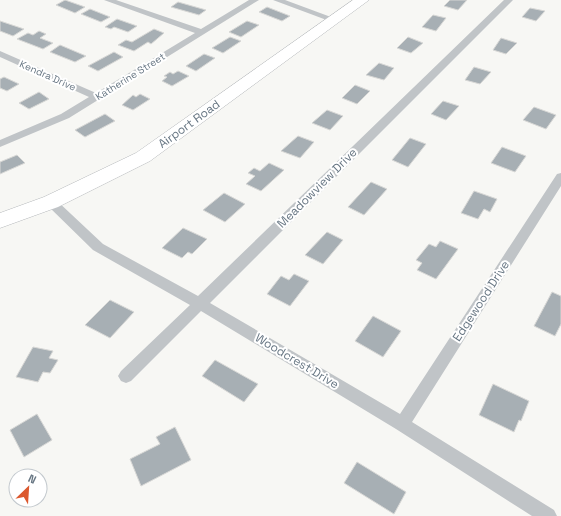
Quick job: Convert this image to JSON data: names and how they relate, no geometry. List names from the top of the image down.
{
  "streets": {
    "highway": ["Airport Road"],
    "street": [
      "Kendra Drive",
      "Katherine Street",
      "Meadowview Drive",
      "Edgewood Drive",
      "Woodcrest Drive"
    ]
  },
  "crossings": [
    ["Kendra Drive", "Katherine Street"],
    ["Airport Road", "Woodcrest Drive"],
    ["Meadowview Drive", "Woodcrest Drive"],
    ["Edgewood Drive", "Woodcrest Drive"]
  ],
  "north": "top right"
}
